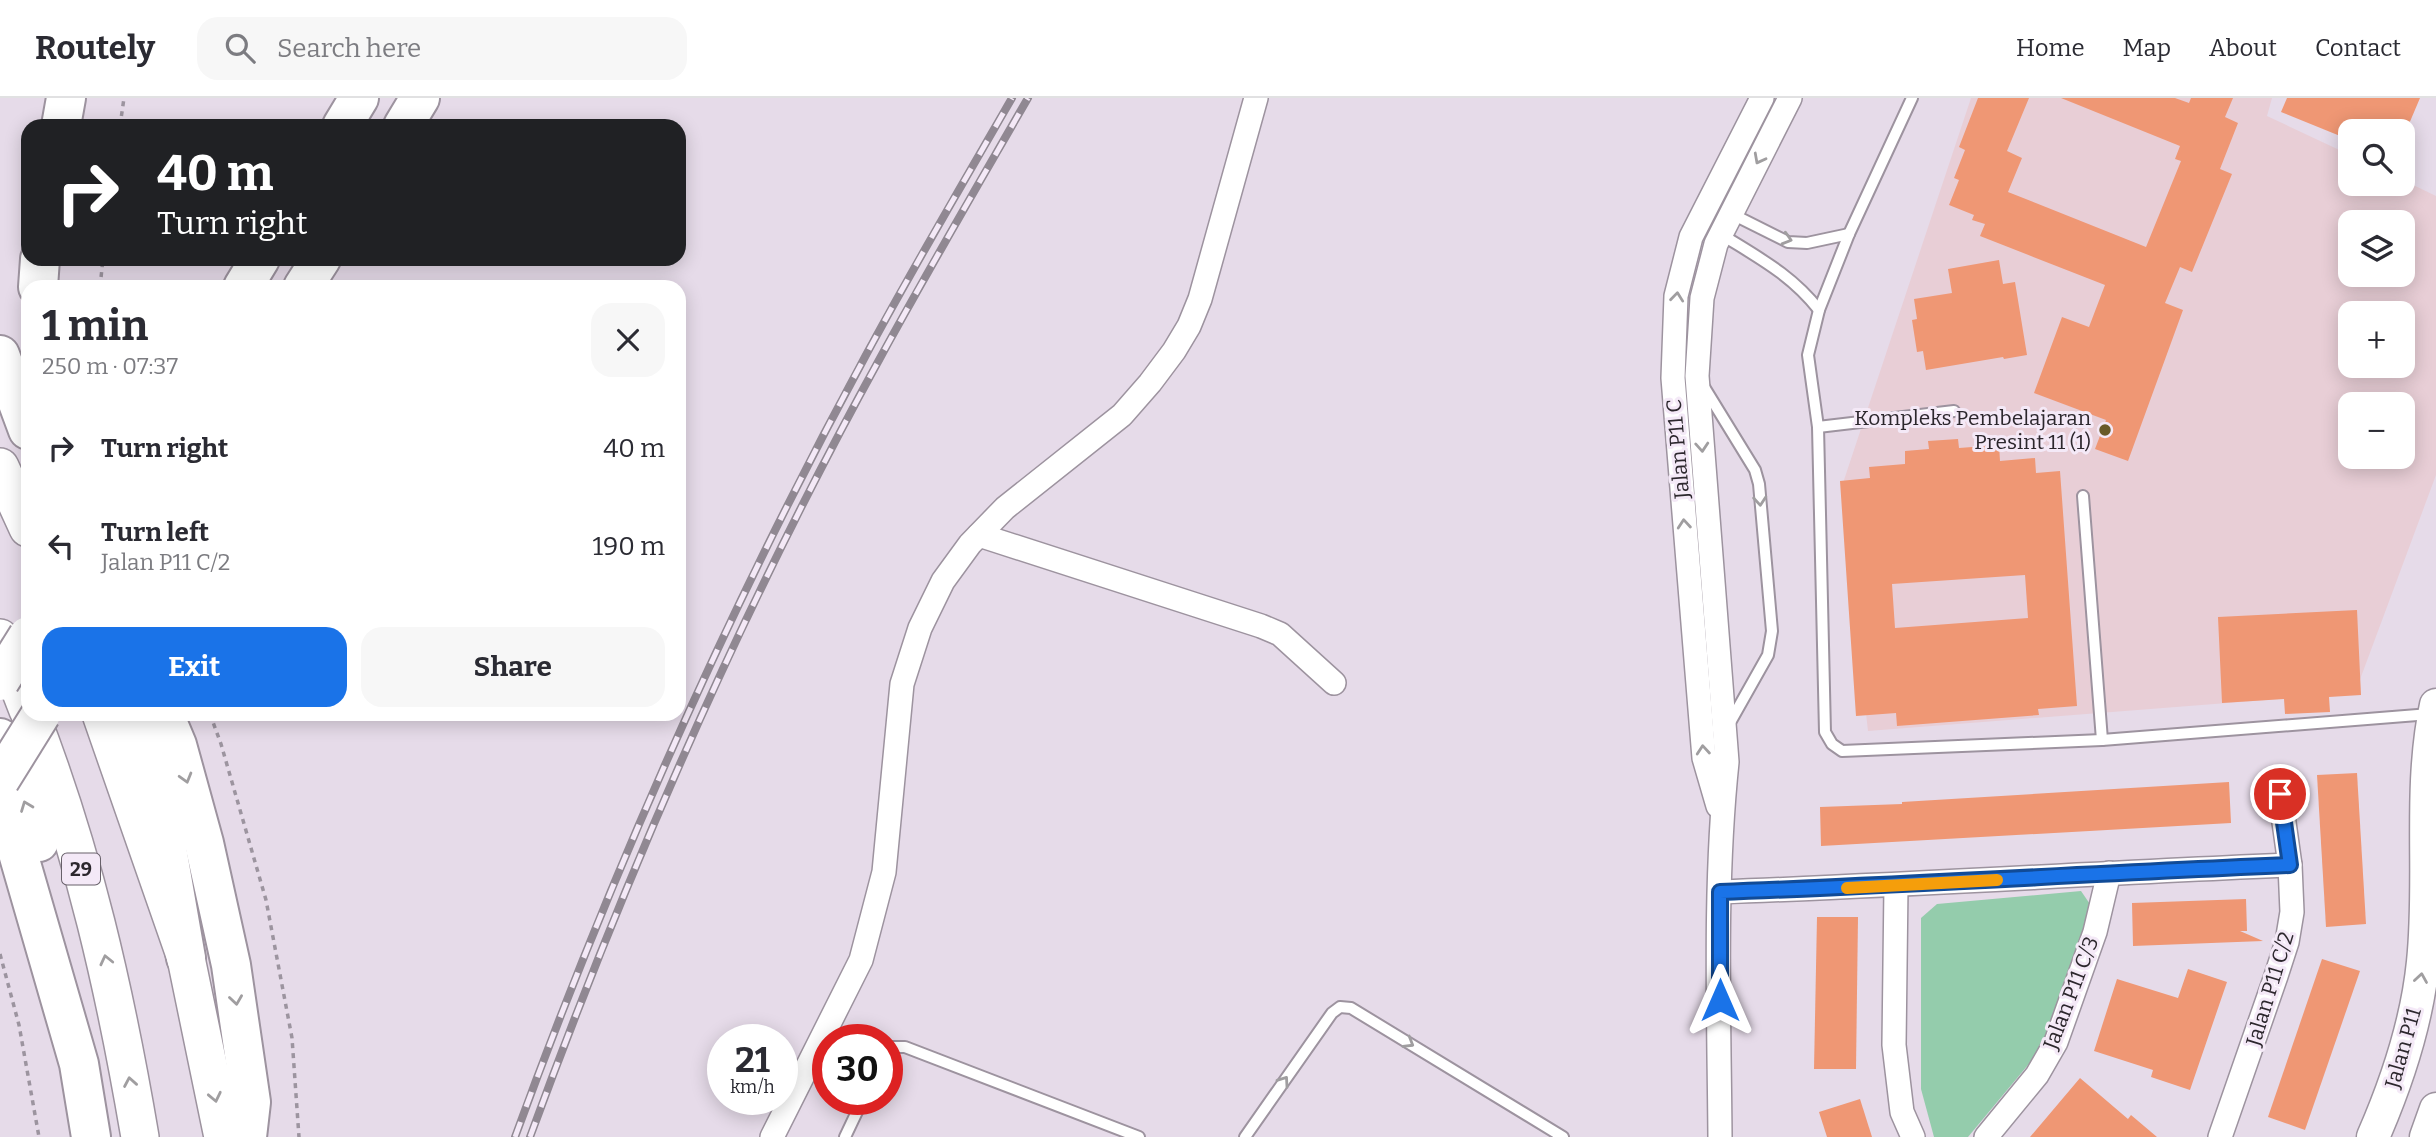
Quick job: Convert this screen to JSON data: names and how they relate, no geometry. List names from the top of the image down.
{
  "streets": {
    "highway": ["29"],
    "main road": ["Jalan P11"],
    "street": ["Jalan P11 C", "Jalan P11 C/2", "Jalan P11 C/3"]
  },
  "one_way": ["Jalan P11"],
  "places": ["Kompleks Pembelajaran Presint 11 (1)"],
  "page": {
    "header": "Routely",
    "search": "Search here",
    "nav": [
      "Home",
      "Map",
      "About",
      "Contact"
    ],
    "map_buttons": ["+", "−"],
    "turn": ["40 m", "Turn right"],
    "heading": ["1 min", "250 m · 07:37"],
    "list": [
      {
        "name": "Turn right",
        "value": "40 m"
      },
      {
        "name": "Turn left",
        "note": "Jalan P11 C/2",
        "value": "190 m"
      }
    ],
    "buttons": ["Exit", "Share"],
    "speed": "21 km/h",
    "limit": "30"
  }
}
